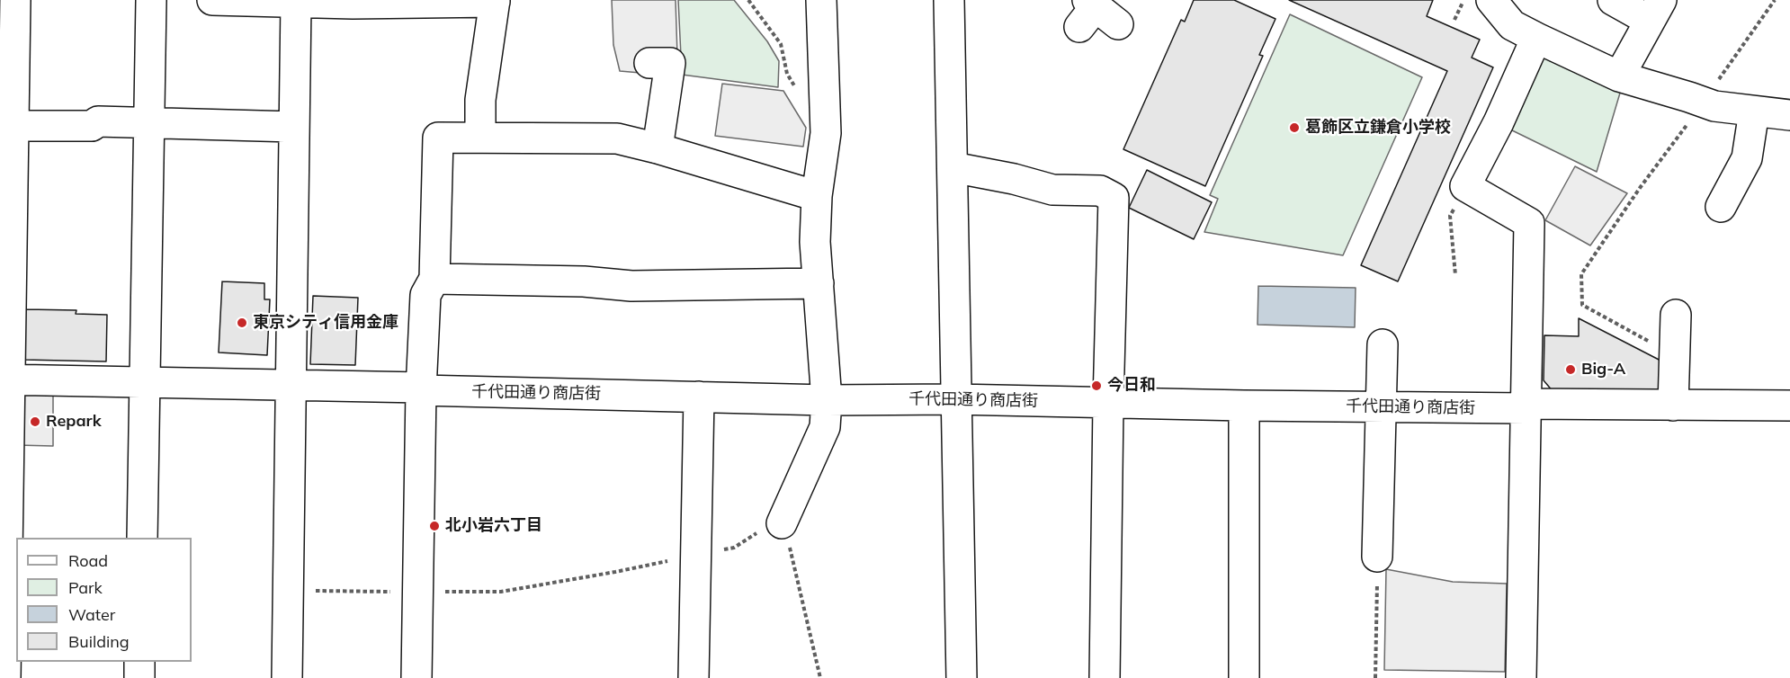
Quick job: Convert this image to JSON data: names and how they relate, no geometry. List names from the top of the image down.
{
  "streets": {
    "street": ["千代田通り商店街"]
  },
  "places": [
    "葛飾区立鎌倉小学校",
    "東京シティ信用金庫",
    "Big-A",
    "今日和",
    "Repark",
    "北小岩六丁目"
  ],
  "legend": [
    "Road",
    "Park",
    "Water",
    "Building"
  ]
}
